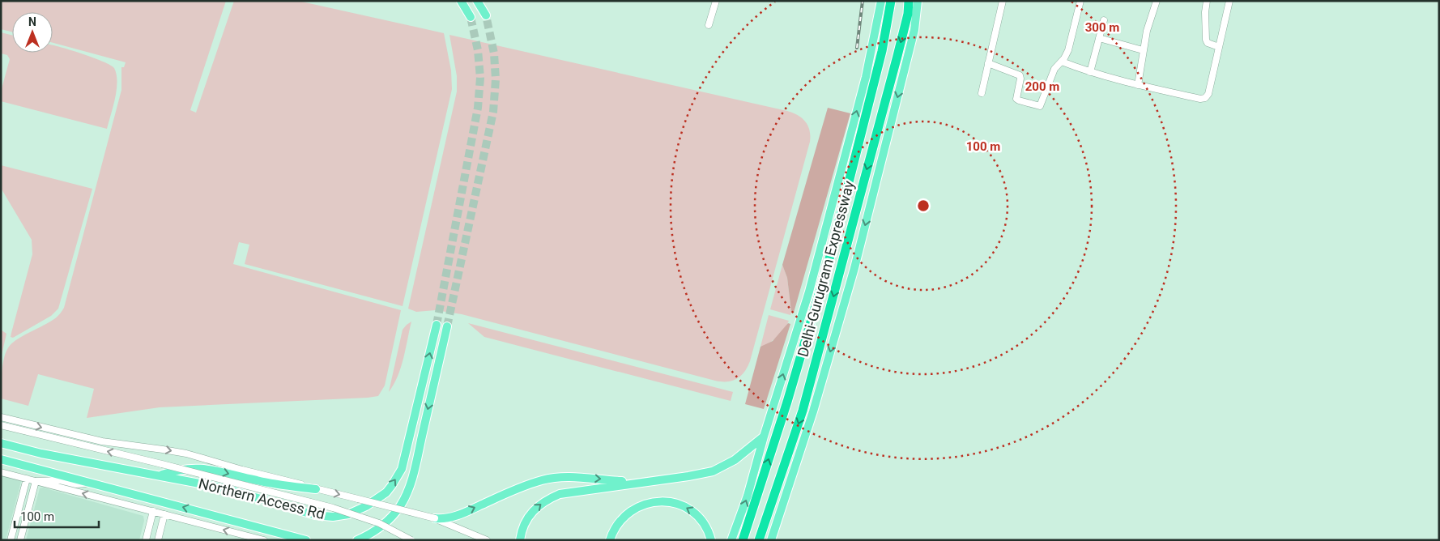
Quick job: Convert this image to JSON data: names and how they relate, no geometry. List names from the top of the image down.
{
  "streets": {
    "highway": ["Delhi-Gurugram Expressway"],
    "main road": ["Northern Access Rd"]
  },
  "scale_bar": "100 m",
  "north": "top",
  "rings": ["300 m", "200 m", "100 m"]
}
